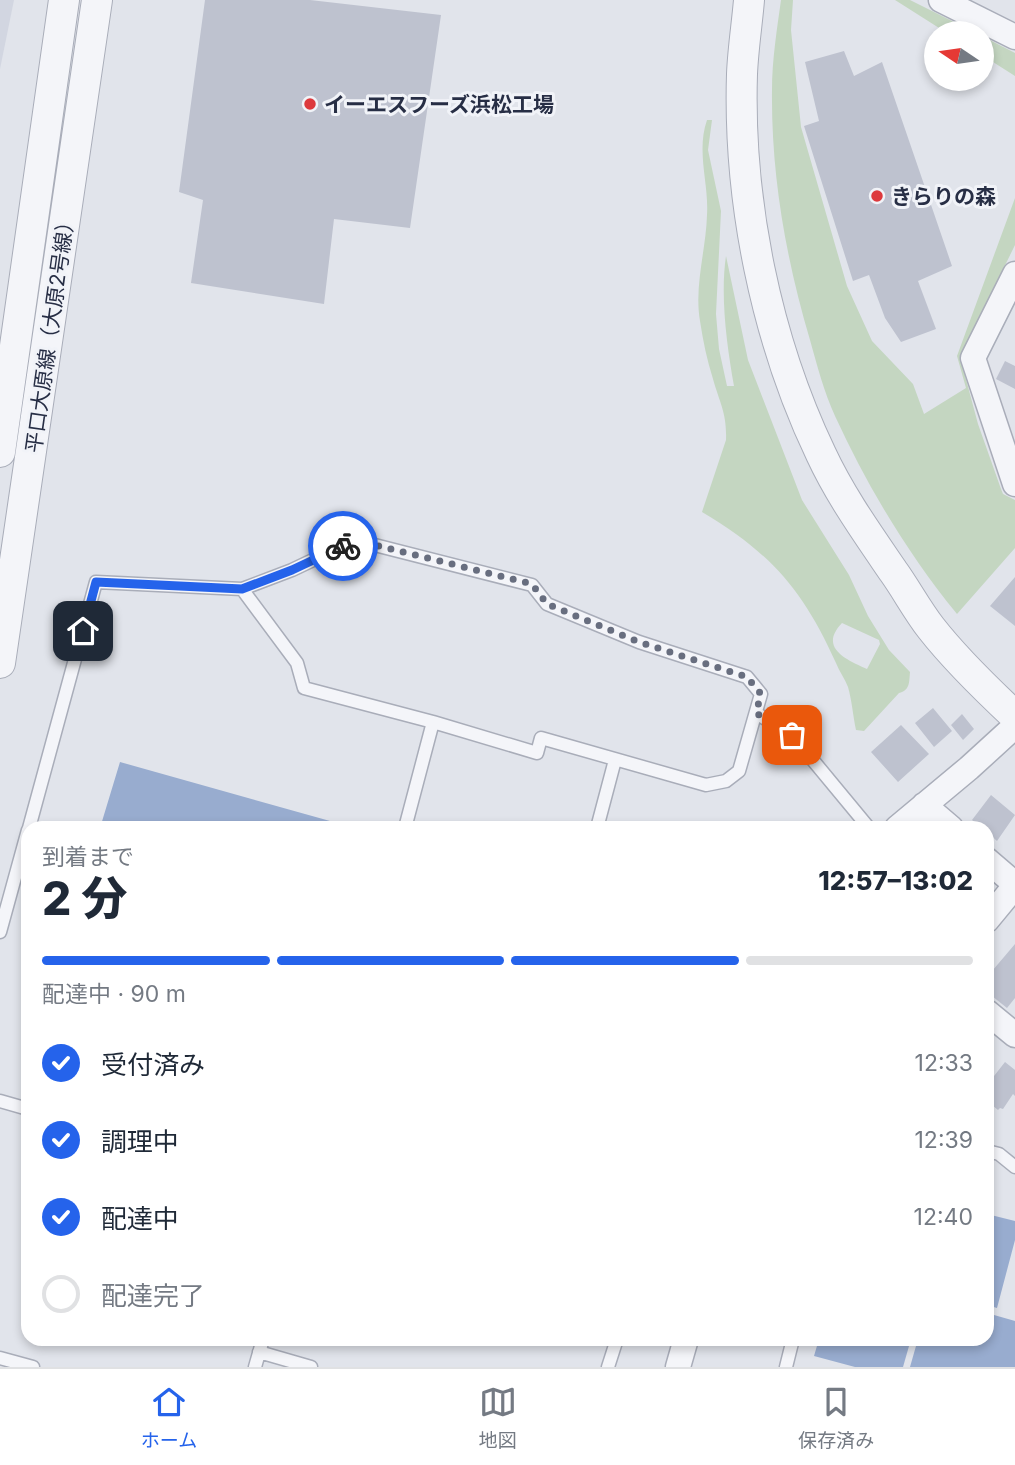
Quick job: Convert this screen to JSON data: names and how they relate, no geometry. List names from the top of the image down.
{
  "streets": {
    "street": ["平口大原線（大原2号線）"]
  },
  "places": ["イーエスフーズ浜松工場", "きらりの森"],
  "north": "left",
  "page": {
    "heading": ["2 分", "到着まで", "12:57–13:02"],
    "bar": "配達中 · 90 m",
    "list": [
      ["受付済み", "12:33"],
      ["調理中", "12:39"],
      ["配達中", "12:40"],
      "配達完了"
    ],
    "tabs": ["ホーム", "地図", "保存済み"]
  }
}
